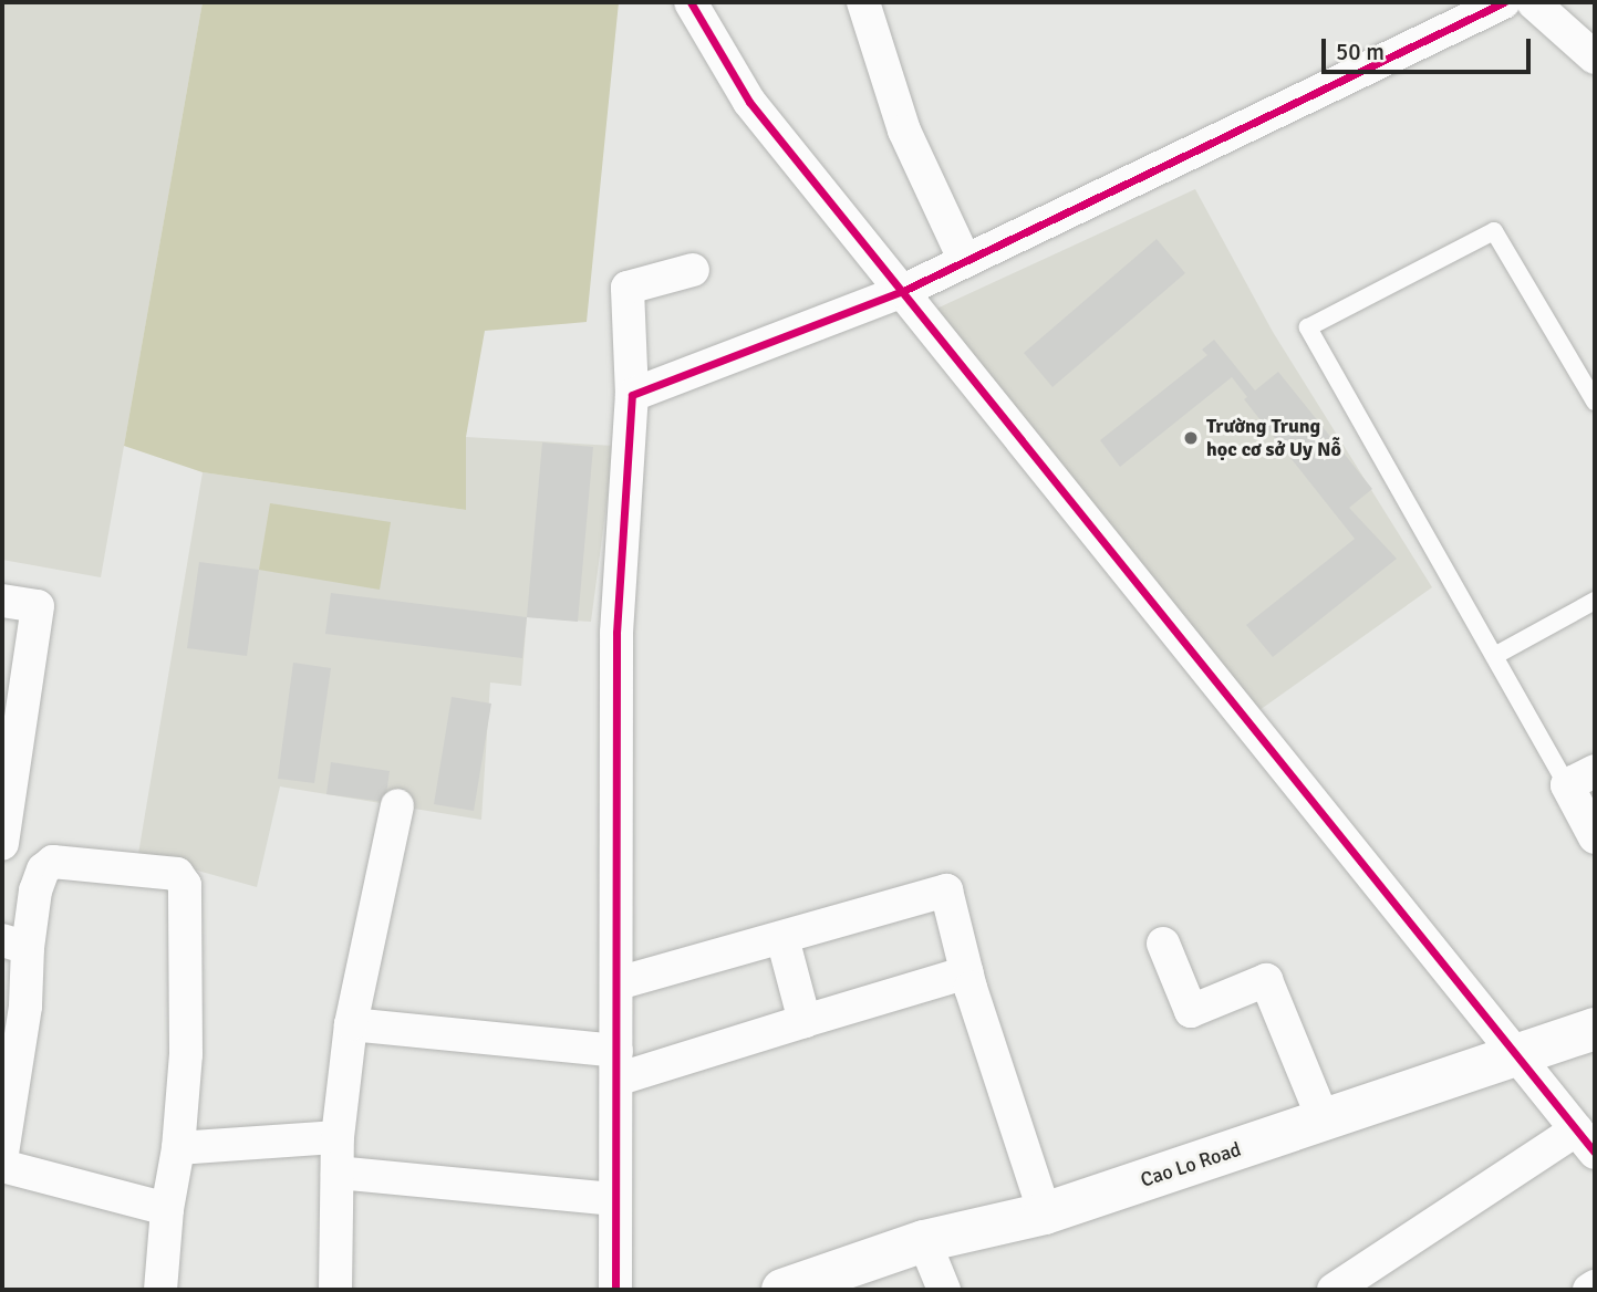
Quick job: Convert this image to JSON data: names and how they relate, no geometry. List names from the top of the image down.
{
  "streets": {
    "main road": ["Cao Lo Road"]
  },
  "places": ["Trường Trung học cơ sở Uy Nỗ"],
  "scale_bar": "50 m"
}
